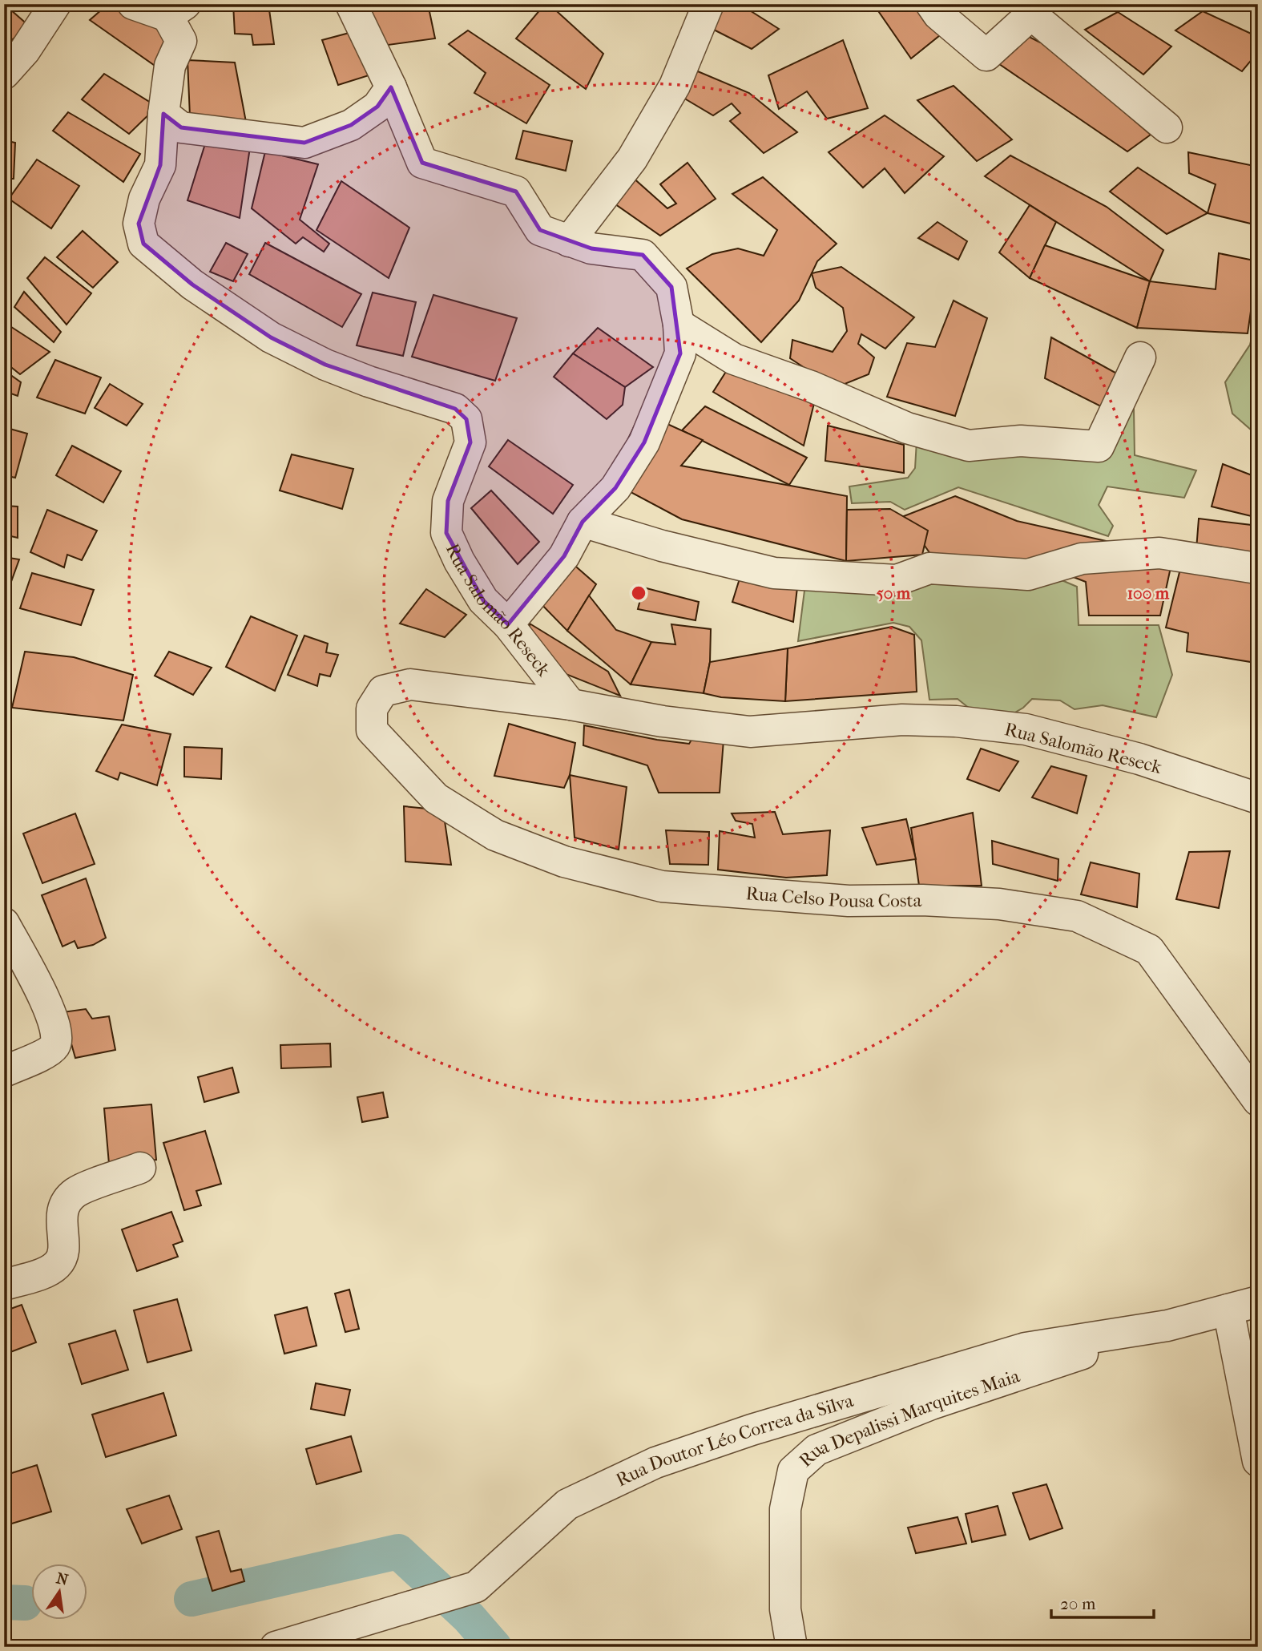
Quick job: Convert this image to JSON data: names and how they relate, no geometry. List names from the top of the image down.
{
  "streets": {
    "street": [
      "Rua Salomão Reseck",
      "Rua Celso Pousa Costa",
      "Rua Depalissi Marquites Maia",
      "Rua Doutor Léo Correa da Silva"
    ]
  },
  "crossings": [
    ["Rua Salomão Reseck", "Rua Celso Pousa Costa"],
    ["Rua Depalissi Marquites Maia", "Rua Doutor Léo Correa da Silva"]
  ],
  "scale_bar": "20 m",
  "north": "top",
  "rings": ["50 m", "100 m"]
}
